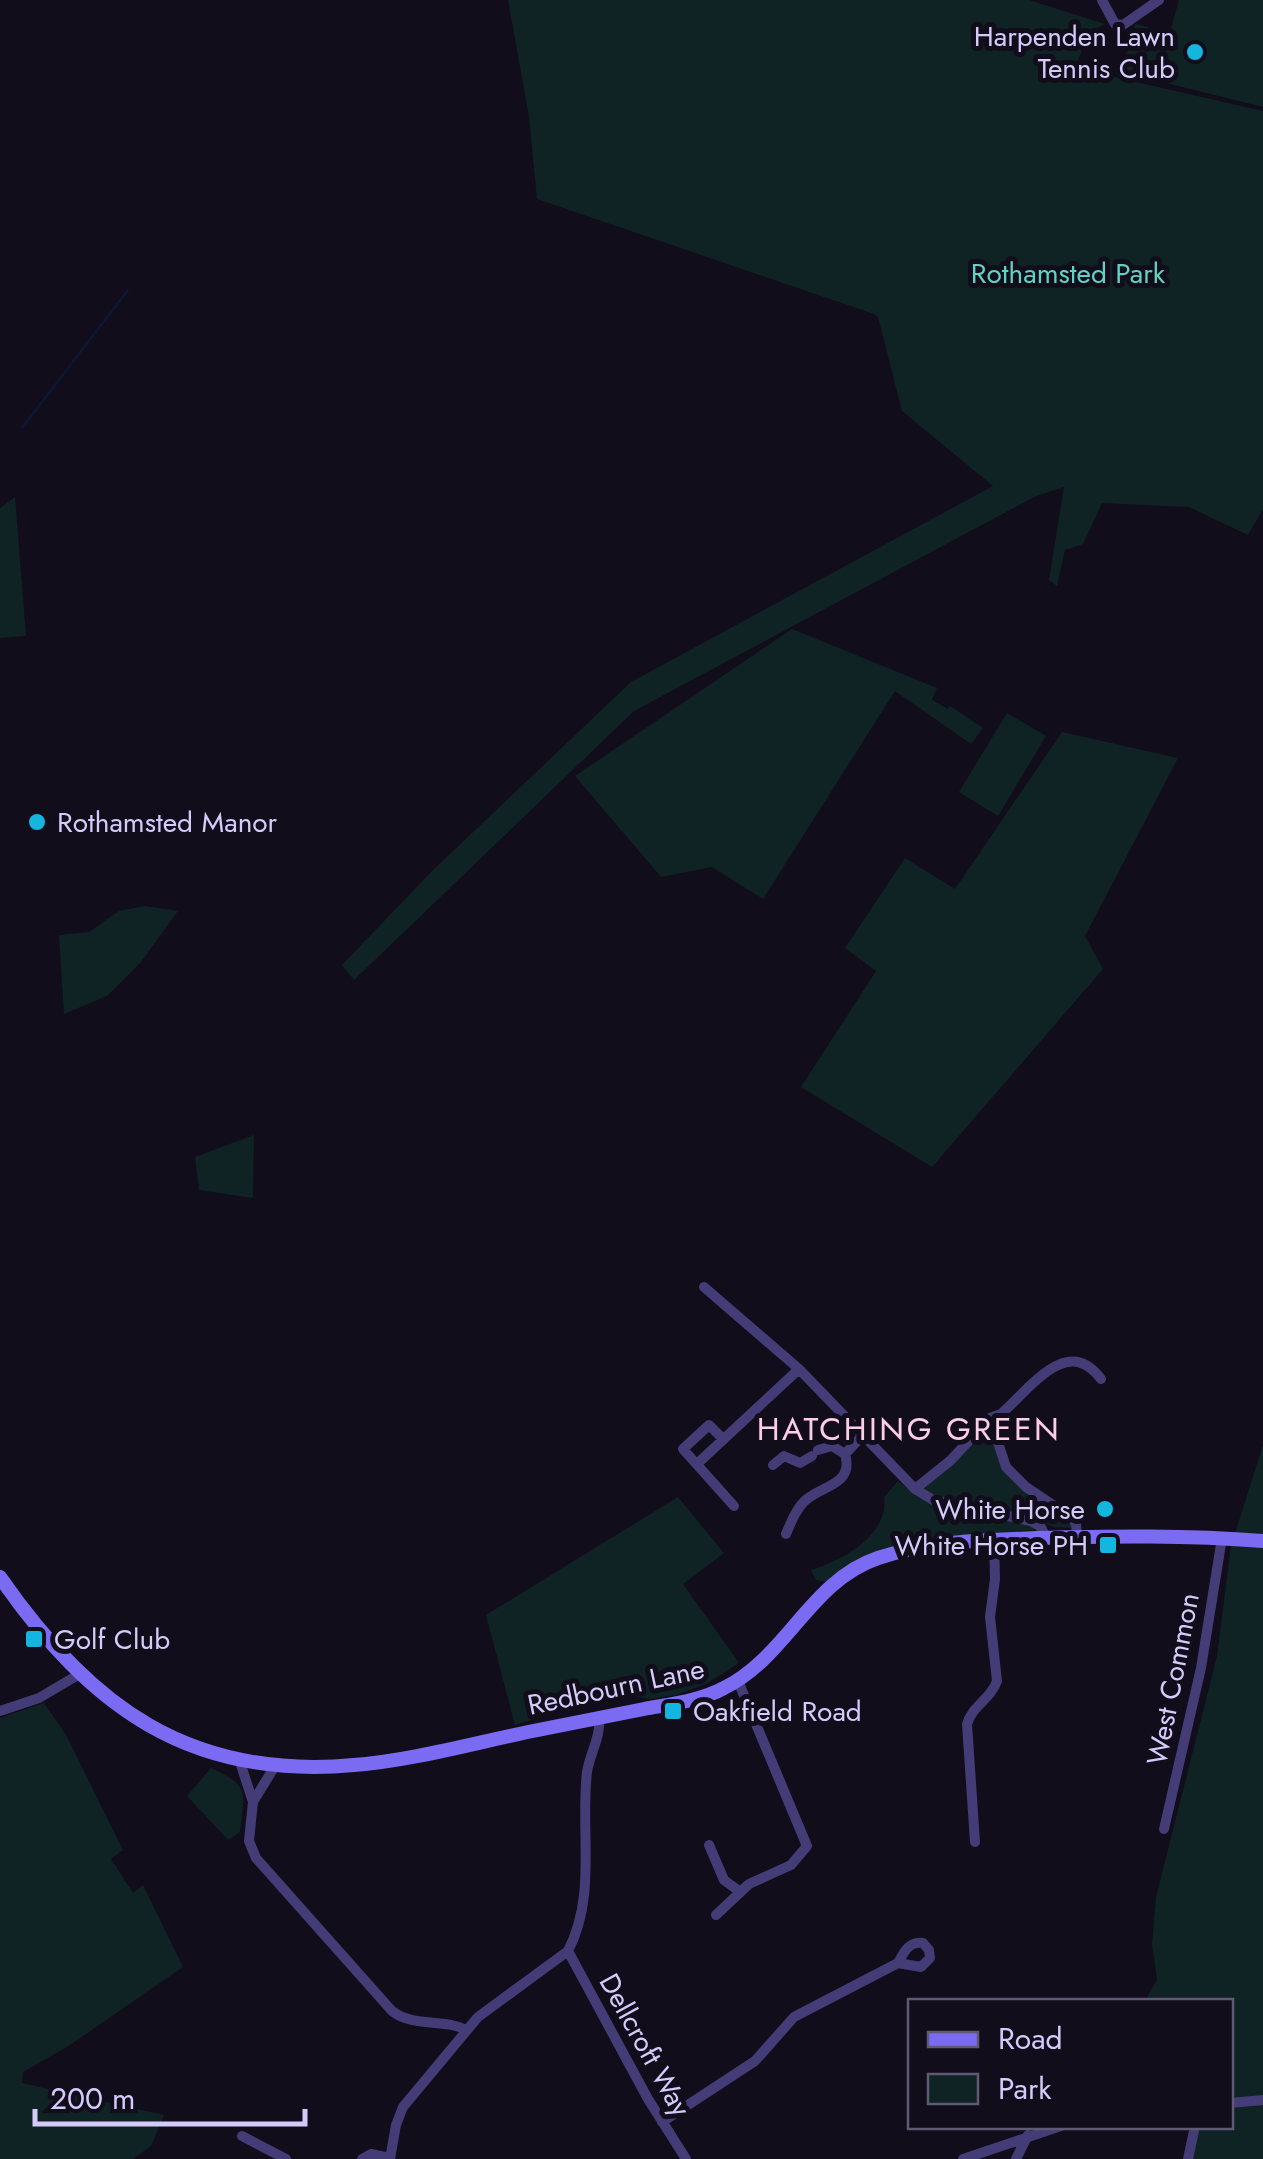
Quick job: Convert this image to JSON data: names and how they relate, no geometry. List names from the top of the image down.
{
  "streets": {
    "main road": ["Redbourn Lane"],
    "street": ["West Common", "Dellcroft Way"]
  },
  "crossings": [
    ["West Common", "Redbourn Lane"]
  ],
  "districts": ["HATCHING GREEN"],
  "parks": ["Rothamsted Park"],
  "places": {
    "other": ["Harpenden Lawn Tennis Club", "Rothamsted Manor", "White Horse"],
    "transit": ["White Horse PH", "Golf Club", "Oakfield Road"]
  },
  "legend": ["Road", "Park"],
  "scale_bar": "200 m"
}
